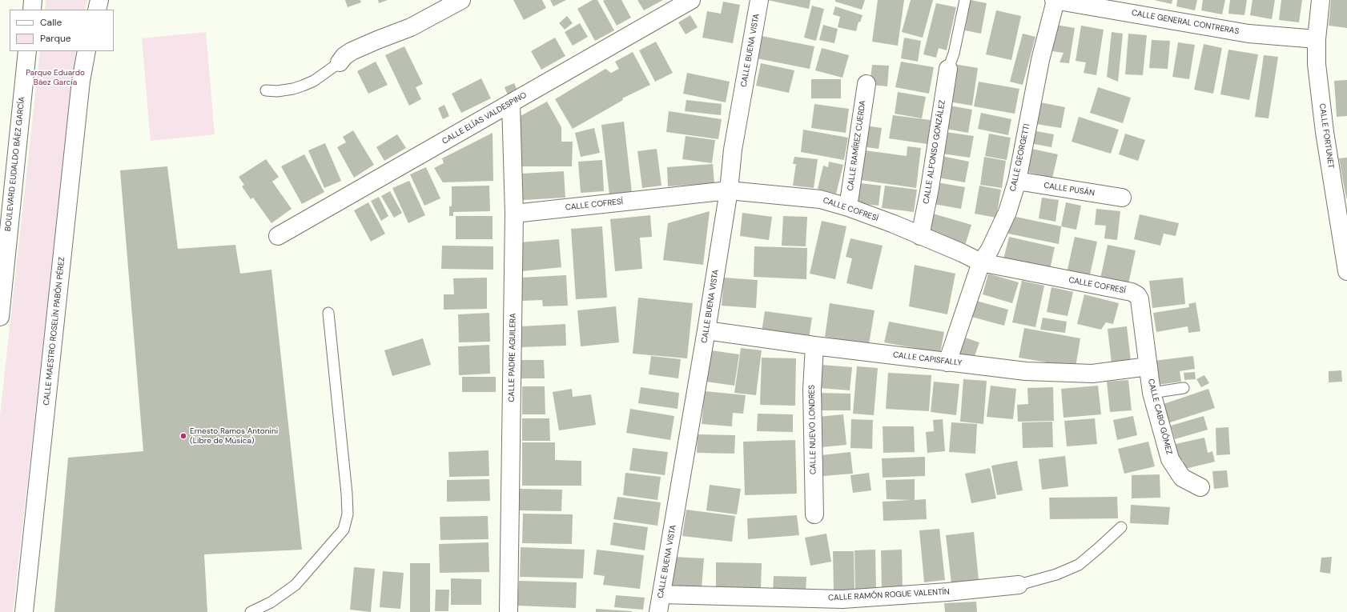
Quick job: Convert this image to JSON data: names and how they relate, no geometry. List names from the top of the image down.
{
  "streets": {
    "street": [
      "CALLE GENERAL CONTRERAS",
      "CALLE BUENA VISTA",
      "CALLE ELÍAS VALDESPINO",
      "CALLE FORTUNET",
      "CALLE RAMÍREZ CUERDA",
      "CALLE ALFONSO GONZÁLEZ",
      "CALLE GEORGETTI",
      "BOULEVARD EUDALDO BÁEZ GARCÍA",
      "CALLE PUSÁN",
      "CALLE COFRESÍ",
      "CALLE MAESTRO ROSELÍN PABÓN PÉREZ",
      "CALLE PADRE AGUILERA",
      "CALLE CAPISFALLY",
      "CALLE CABO GÓMEZ",
      "CALLE NUEVO LONDRES",
      "CALLE RAMÓN ROGUE VALENTÍN"
    ]
  },
  "crossings": [
    ["CALLE GENERAL CONTRERAS", "CALLE FORTUNET"],
    ["CALLE GENERAL CONTRERAS", "CALLE GEORGETTI"],
    ["CALLE BUENA VISTA", "CALLE COFRESÍ"],
    ["CALLE BUENA VISTA", "CALLE CAPISFALLY"],
    ["CALLE BUENA VISTA", "CALLE RAMÓN ROGUE VALENTÍN"],
    ["CALLE ELÍAS VALDESPINO", "CALLE PADRE AGUILERA"],
    ["CALLE RAMÍREZ CUERDA", "CALLE COFRESÍ"],
    ["CALLE ALFONSO GONZÁLEZ", "CALLE COFRESÍ"],
    ["CALLE GEORGETTI", "CALLE PUSÁN"],
    ["CALLE GEORGETTI", "CALLE COFRESÍ"],
    ["CALLE GEORGETTI", "CALLE CAPISFALLY"],
    ["CALLE COFRESÍ", "CALLE PADRE AGUILERA"],
    ["CALLE COFRESÍ", "CALLE CABO GÓMEZ"],
    ["CALLE CAPISFALLY", "CALLE CABO GÓMEZ"],
    ["CALLE CAPISFALLY", "CALLE NUEVO LONDRES"]
  ],
  "parks": ["Parque Eduardo Báez García"],
  "places": ["Ernesto Ramos Antonini (Libre de Música)"],
  "legend": ["Calle", "Parque"]
}
